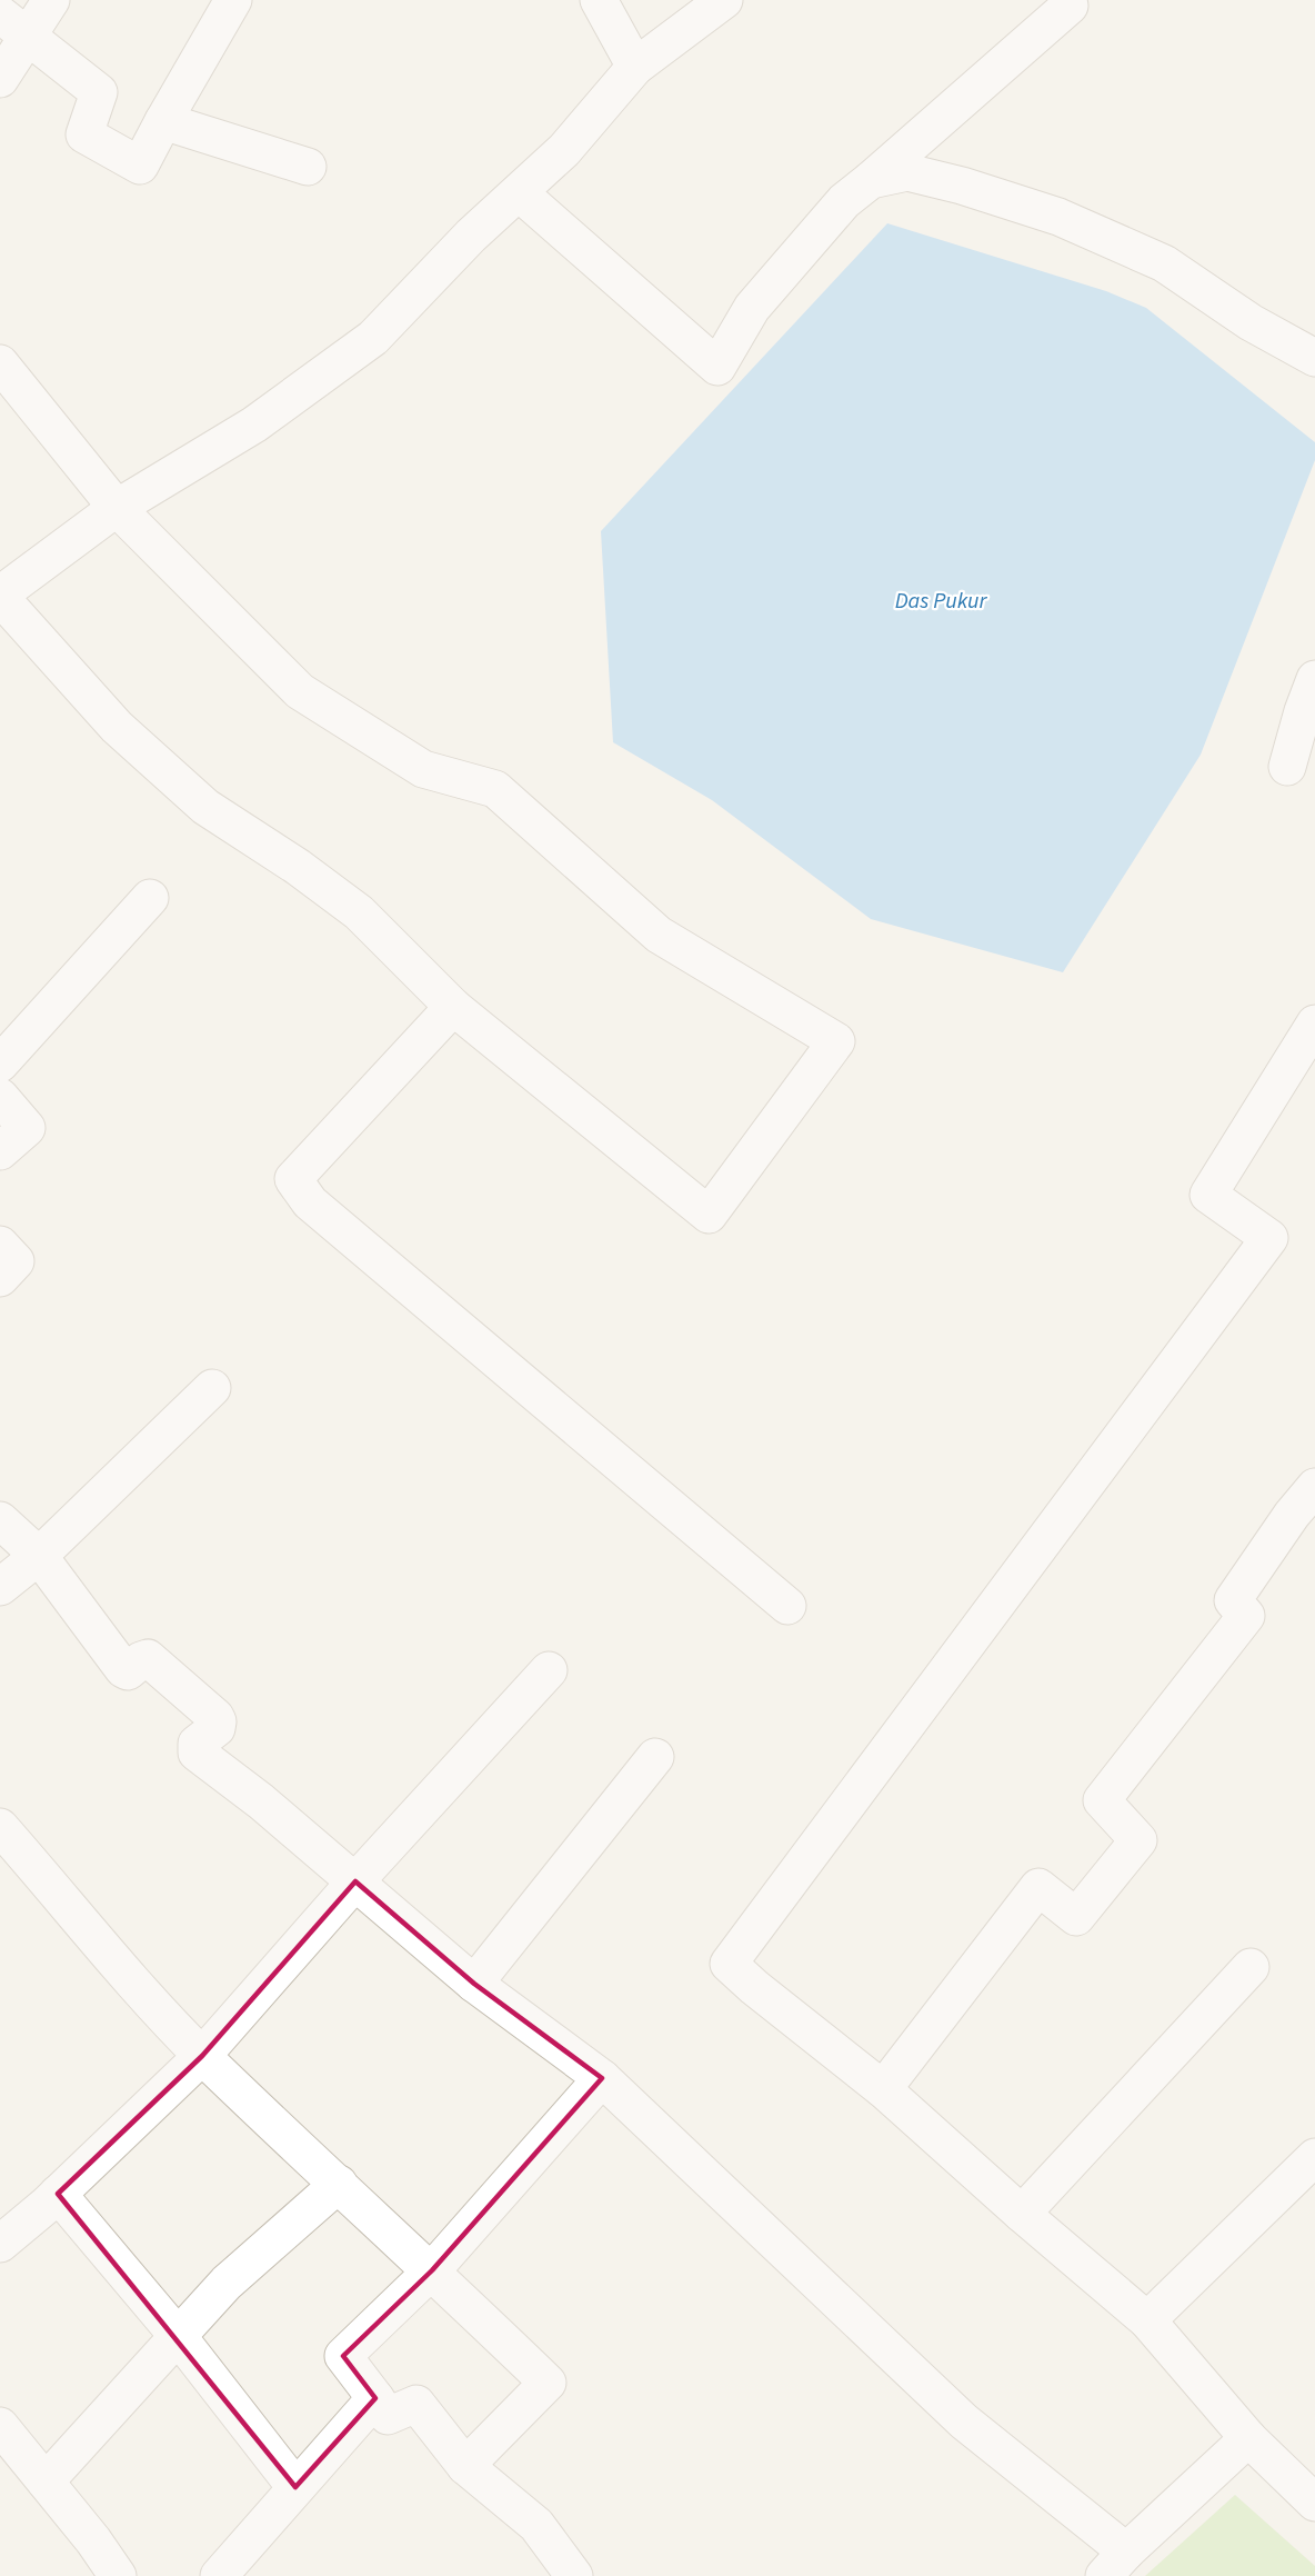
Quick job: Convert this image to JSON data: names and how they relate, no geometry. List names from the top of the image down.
{
  "water": ["Das Pukur"]
}
